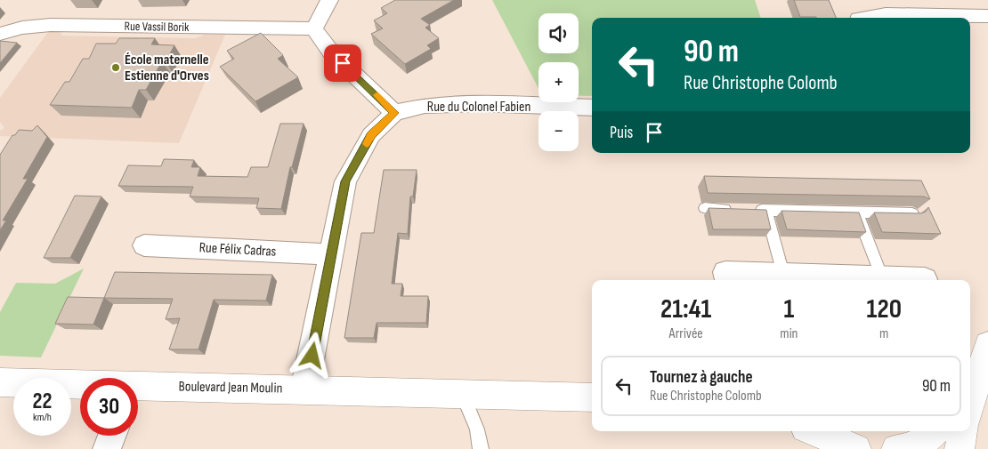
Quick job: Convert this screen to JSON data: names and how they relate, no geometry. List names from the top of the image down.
{
  "streets": {
    "street": [
      "Rue Vassil Borik",
      "Rue du Colonel Fabien",
      "Rue Félix Cadras",
      "Boulevard Jean Moulin"
    ]
  },
  "crossings": [
    ["Rue du Colonel Fabien", "Rue Félix Cadras"],
    ["Rue du Colonel Fabien", "Boulevard Jean Moulin"]
  ],
  "places": ["École maternelle Estienne d'Orves"],
  "page": {
    "map_buttons": ["+", "−"],
    "turn": ["90 m", "Rue Christophe Colomb"],
    "then": "Puis",
    "eta": [
      "21:41",
      "Arrivée",
      "1",
      "min",
      "120",
      "m"
    ],
    "list": [
      {
        "name": "Tournez à gauche",
        "note": "Rue Christophe Colomb",
        "value": "90 m"
      }
    ],
    "speed": "22 km/h",
    "limit": "30"
  }
}
